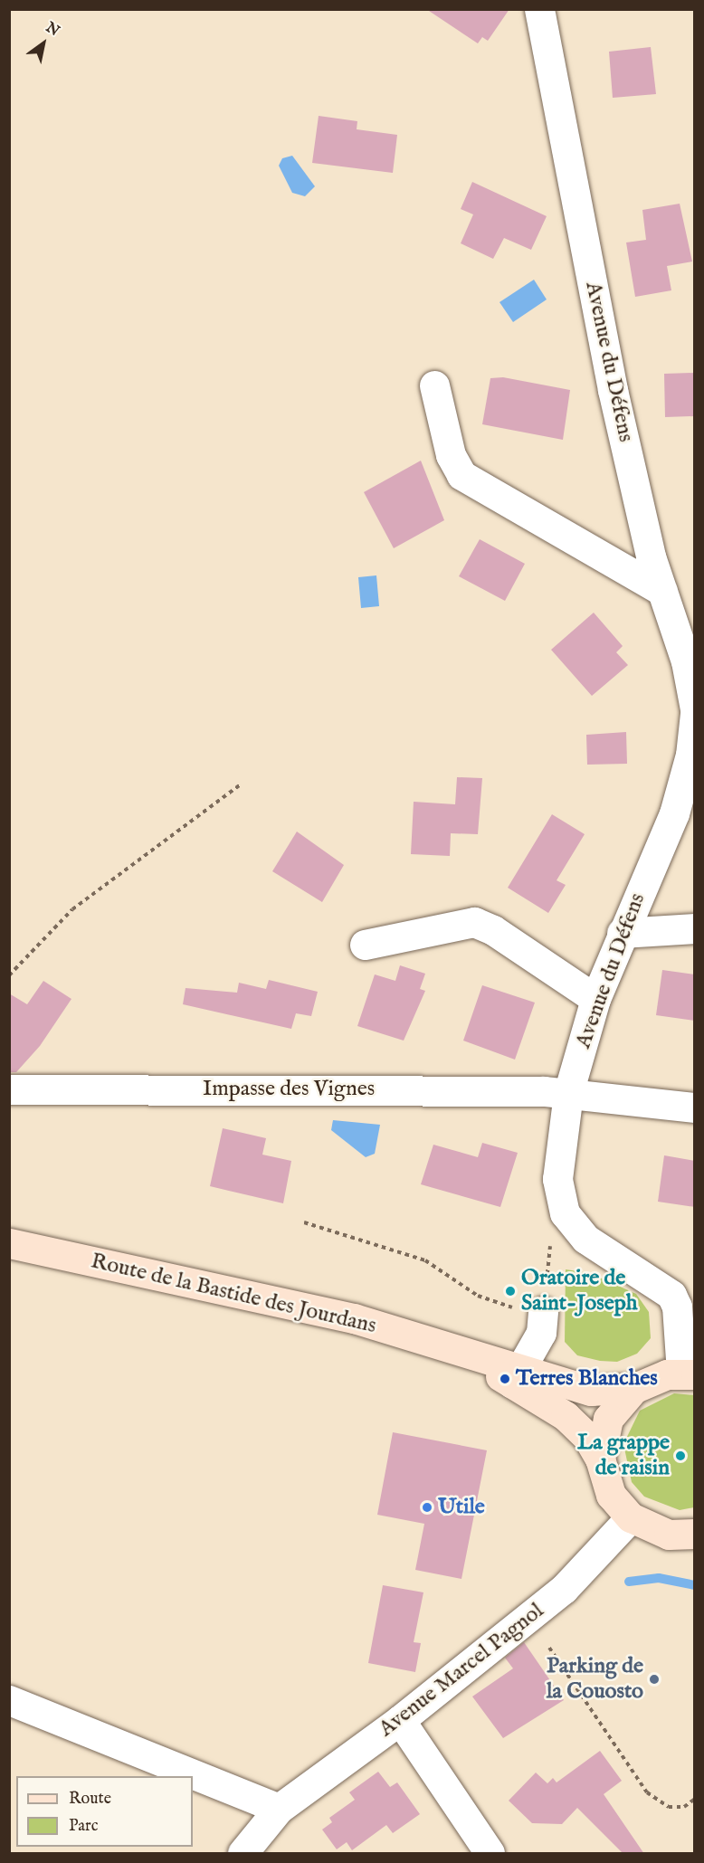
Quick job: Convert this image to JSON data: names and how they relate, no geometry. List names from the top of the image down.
{
  "streets": {
    "main road": ["Route de la Bastide des Jourdans"],
    "street": ["Avenue du Défens", "Impasse des Vignes", "Avenue Marcel Pagnol"]
  },
  "crossings": [
    ["Avenue du Défens", "Impasse des Vignes"],
    ["Avenue du Défens", "Route de la Bastide des Jourdans"]
  ],
  "places": [
    "Oratoire de Saint-Joseph",
    "Terres Blanches",
    "La grappe de raisin",
    "Utile",
    "Parking de la Couosto"
  ],
  "legend": ["Route", "Parc"],
  "north": "top right"
}
